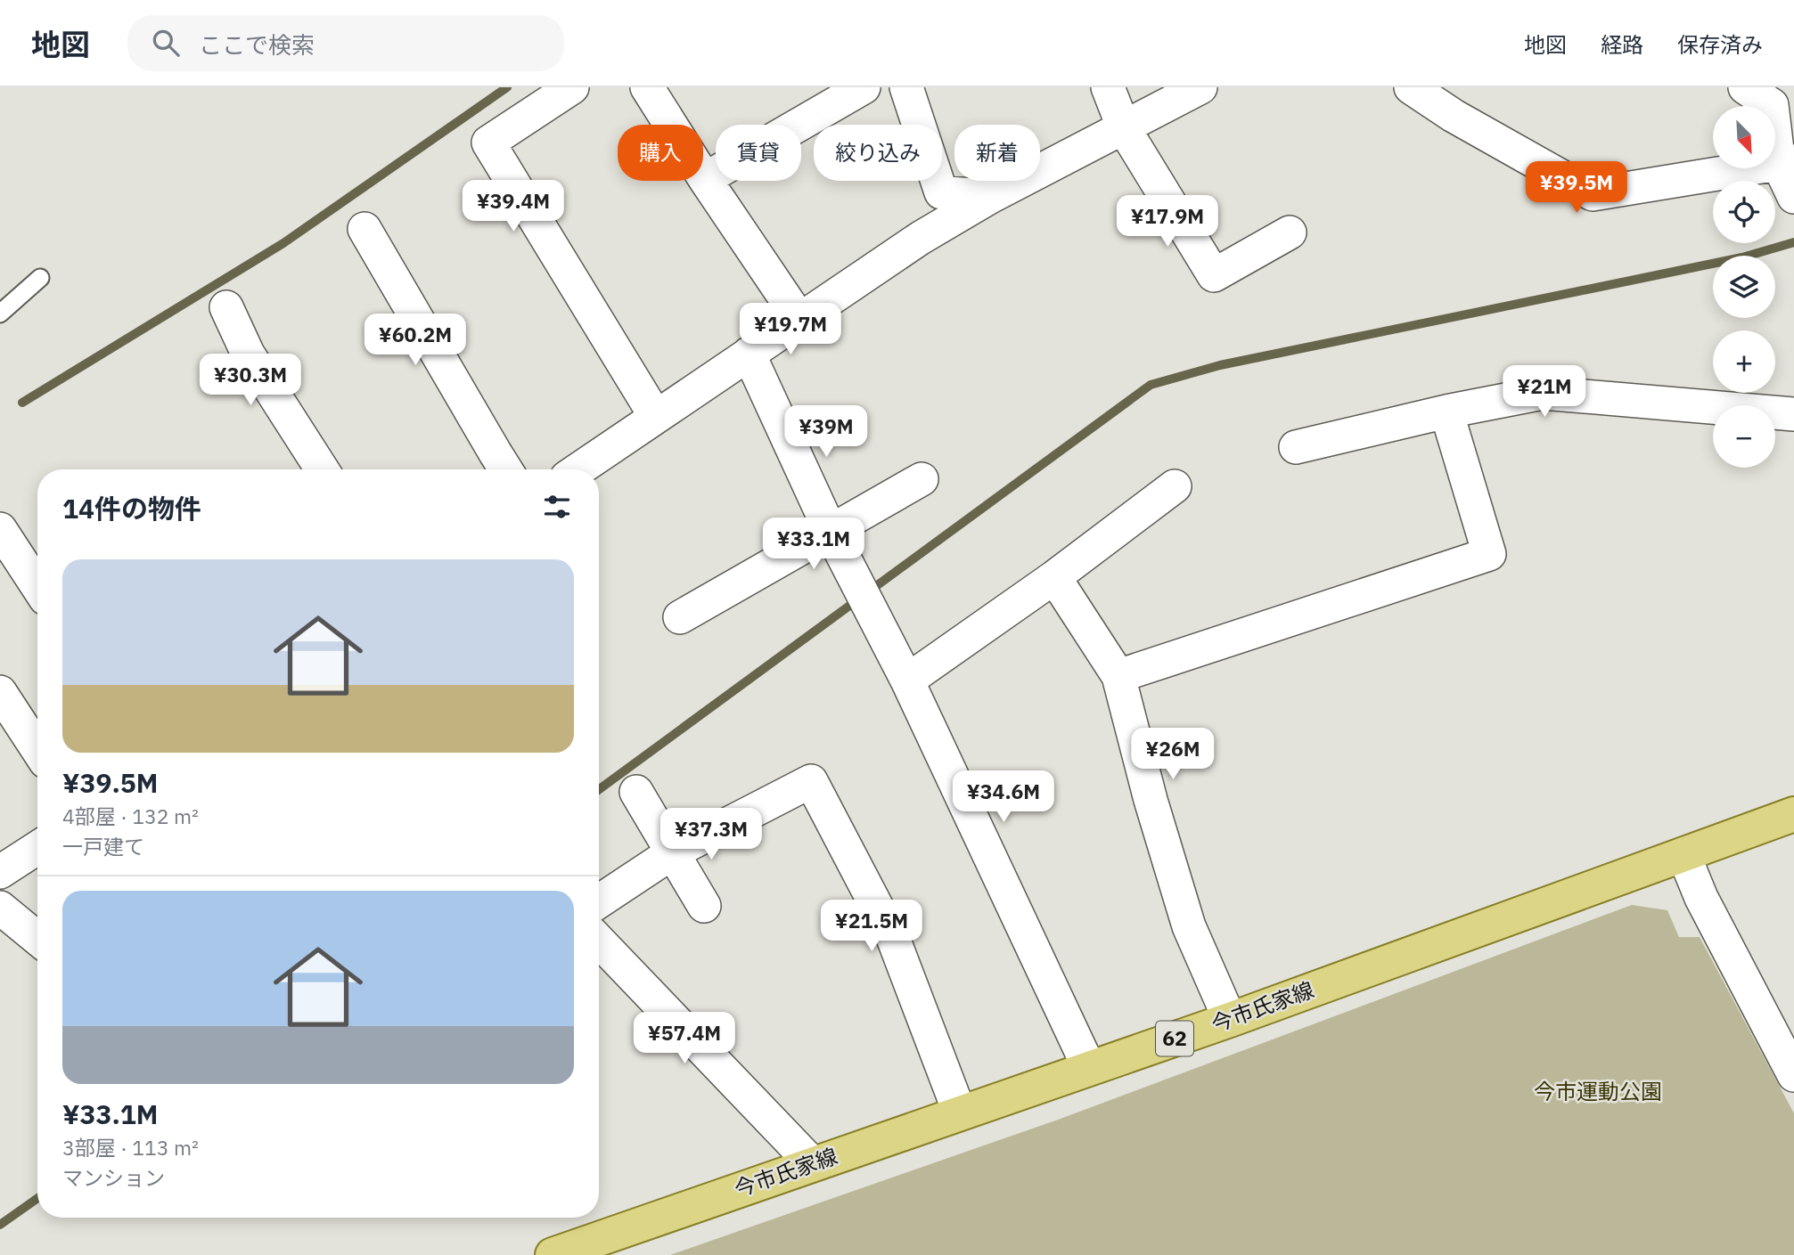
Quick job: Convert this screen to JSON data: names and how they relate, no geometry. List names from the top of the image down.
{
  "streets": {
    "main road": ["今市氏家線", "62"]
  },
  "parks": ["今市運動公園"],
  "north": "bottom right",
  "page": {
    "header": "地図",
    "search": "ここで検索",
    "nav": ["地図", "経路", "保存済み"],
    "map_buttons": ["+", "−"],
    "chip": [
      "購入",
      "賃貸",
      "絞り込み",
      "新着"
    ],
    "price": [
      "¥39.5M",
      "¥39.4M",
      "¥17.9M",
      "¥19.7M",
      "¥60.2M",
      "¥30.3M",
      "¥21M",
      "¥39M",
      "¥33.1M",
      "¥26M",
      "¥34.6M",
      "¥37.3M",
      "¥21.5M",
      "¥57.4M"
    ],
    "heading": "14件の物件",
    "list": [
      {
        "name": "¥39.5M",
        "note": "4部屋 · 132 m² · 一戸建て"
      },
      {
        "name": "¥33.1M",
        "note": "3部屋 · 113 m² · マンション"
      }
    ]
  }
}
